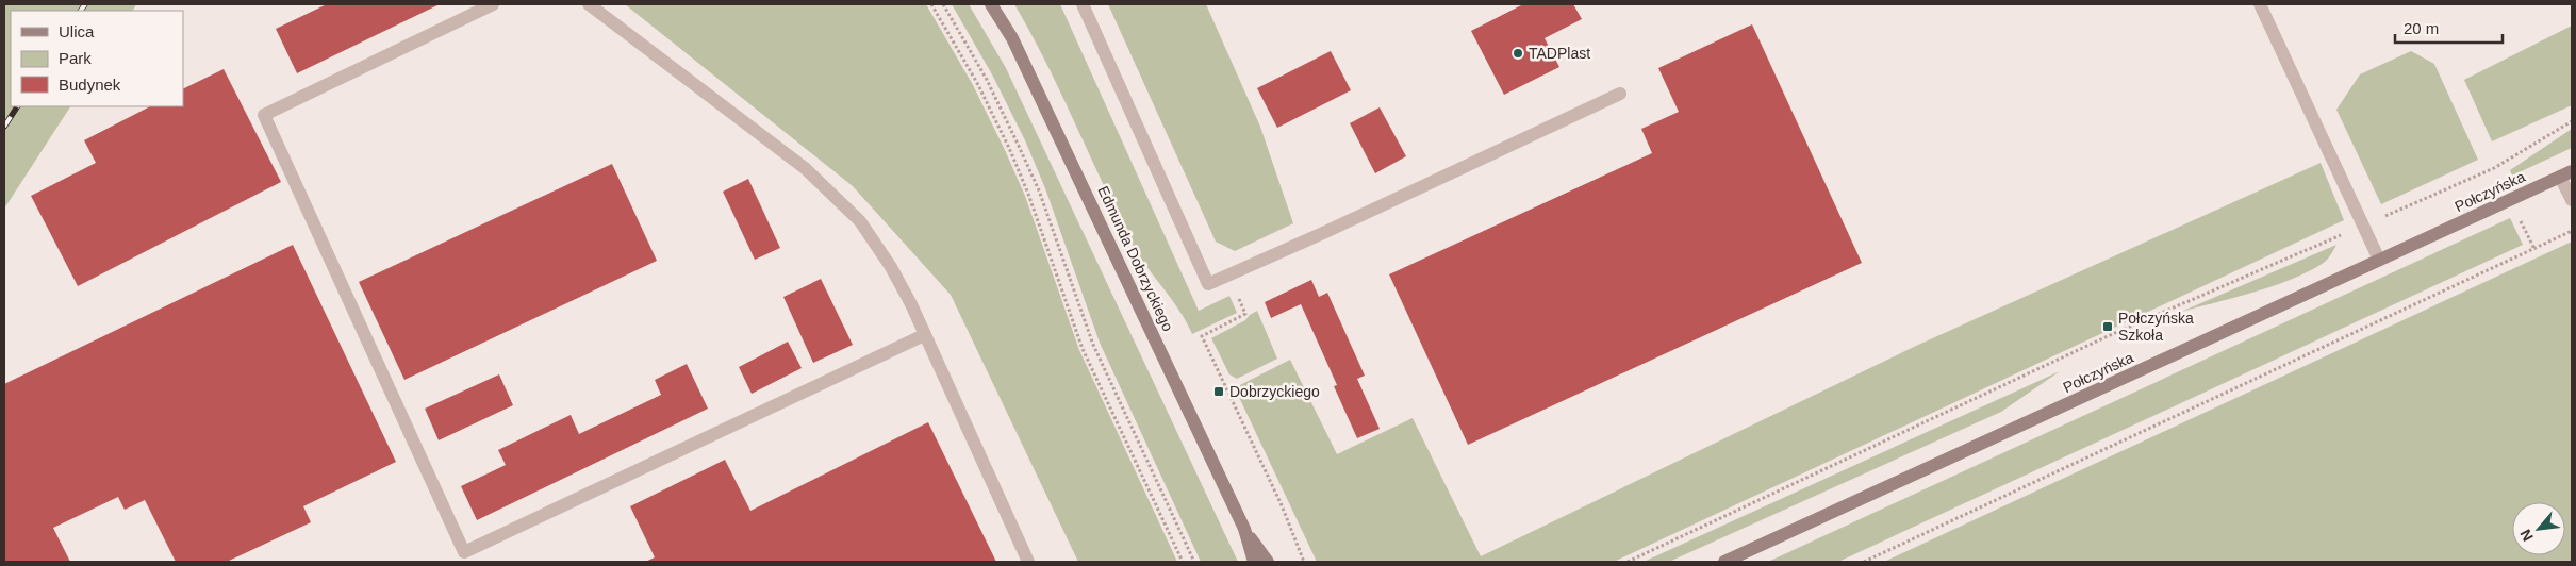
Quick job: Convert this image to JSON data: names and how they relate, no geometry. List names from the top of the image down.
{
  "streets": {
    "main road": ["Połczyńska", "Edmunda Dobrzyckiego"]
  },
  "places": {
    "other": ["TADPlast"],
    "transit": ["Połczyńska Szkoła", "Dobrzyckiego"]
  },
  "legend": ["Ulica", "Park", "Budynek"],
  "scale_bar": "20 m",
  "north": "bottom left"
}
